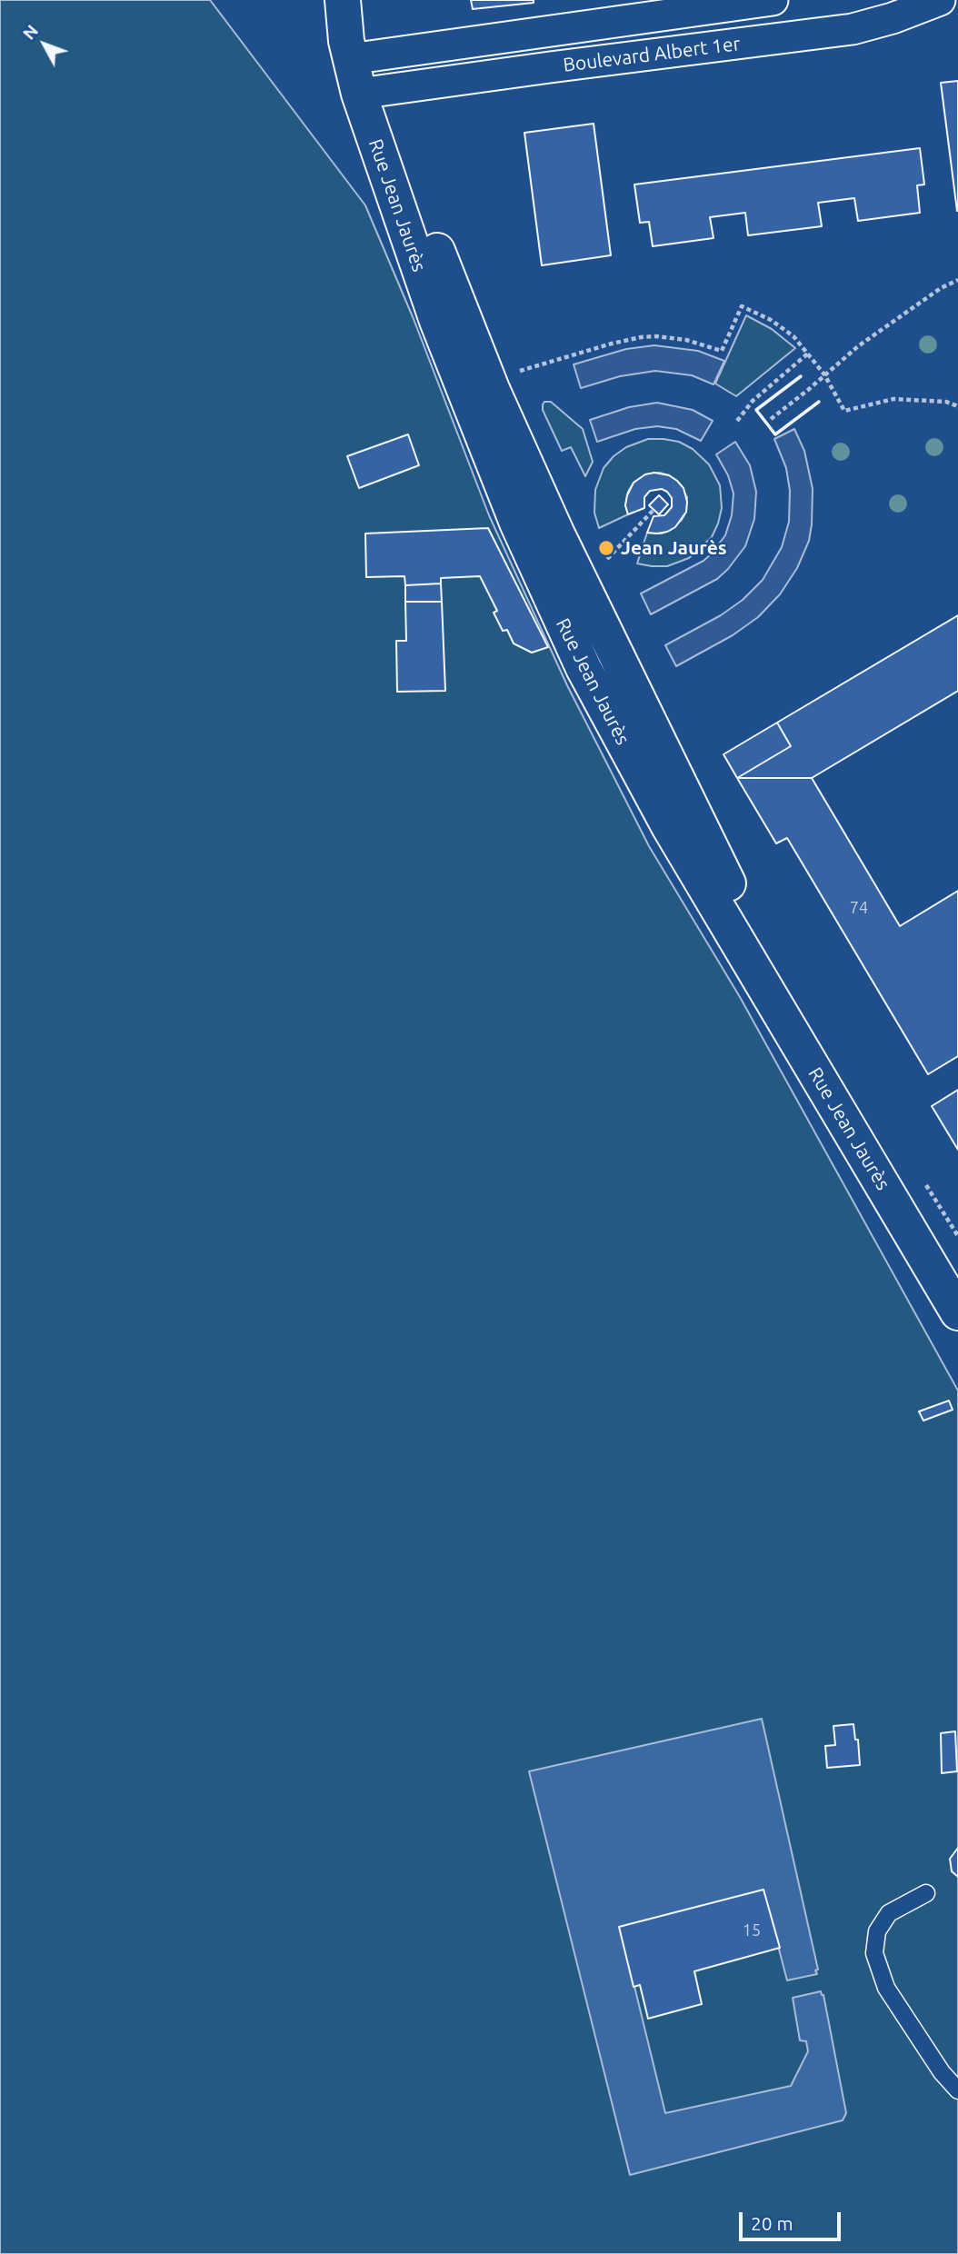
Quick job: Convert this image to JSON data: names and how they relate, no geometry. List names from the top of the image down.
{
  "streets": {
    "main road": ["Rue Jean Jaurès"],
    "street": ["Boulevard Albert 1er"]
  },
  "crossings": [
    ["Boulevard Albert 1er", "Rue Jean Jaurès"]
  ],
  "places": ["Jean Jaurès"],
  "house_numbers": ["74", "15"],
  "scale_bar": "20 m",
  "north": "top left"
}
